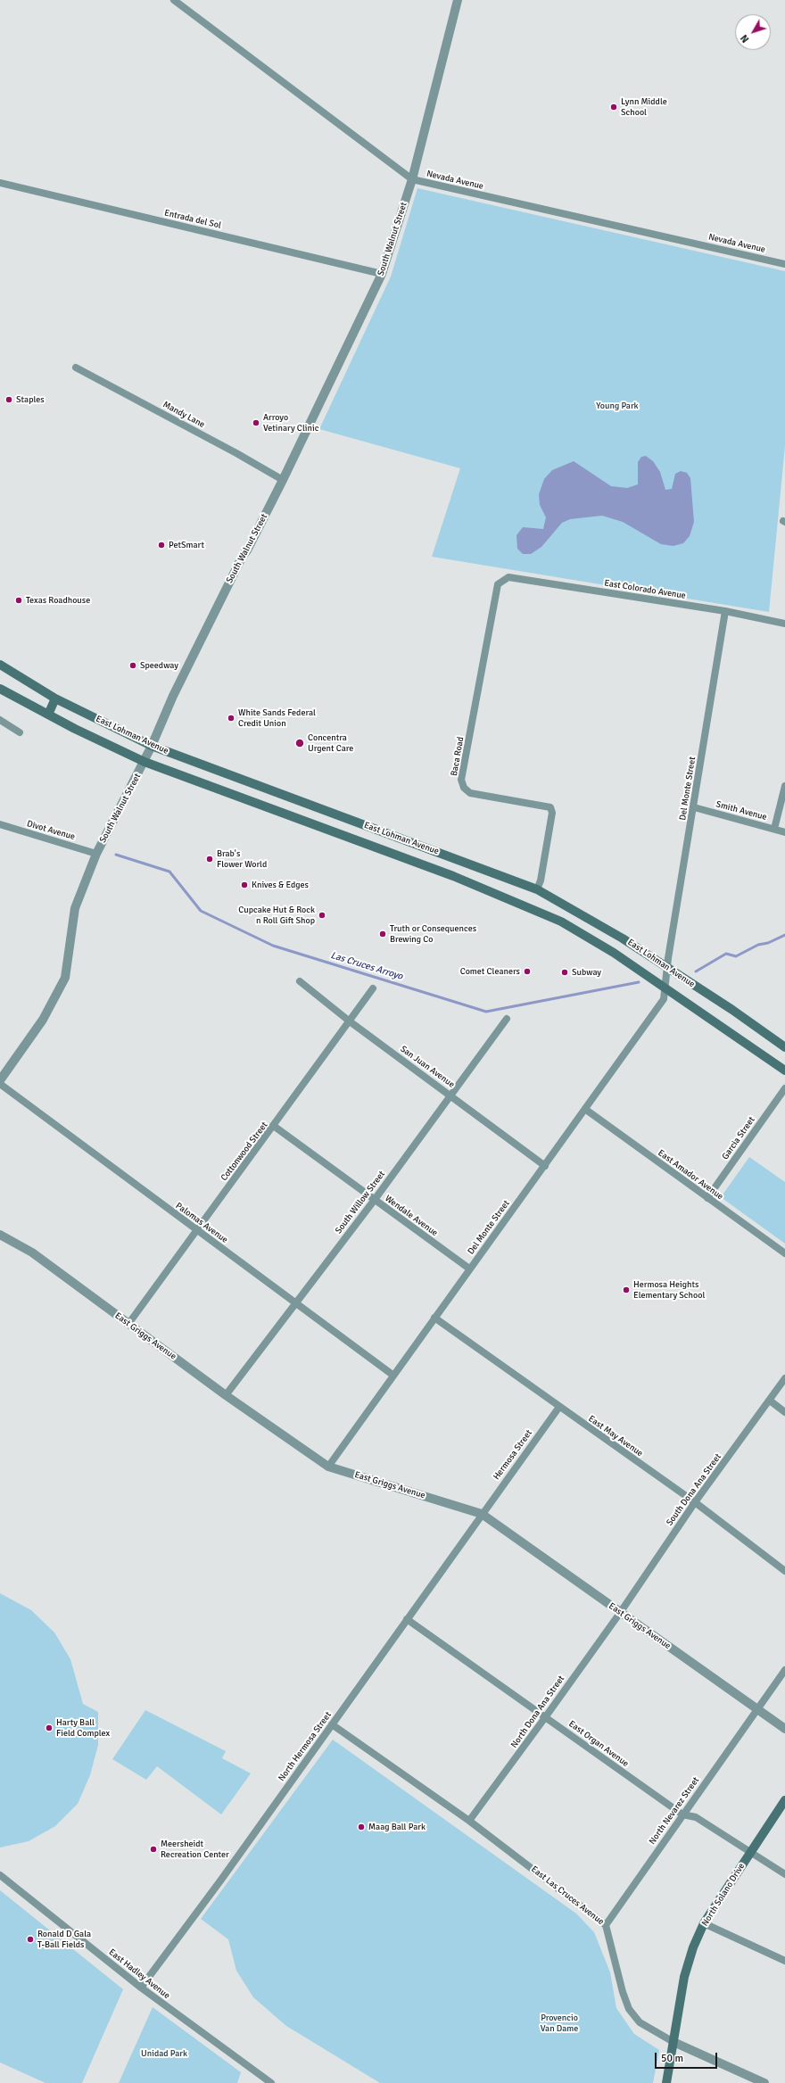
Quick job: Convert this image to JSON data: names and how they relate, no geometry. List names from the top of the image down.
{
  "streets": {
    "main road": ["East Lohman Avenue", "North Solano Drive"],
    "street": [
      "Nevada Avenue",
      "Entrada del Sol",
      "South Walnut Street",
      "Mandy Lane",
      "East Colorado Avenue",
      "Baca Road",
      "Del Monte Street",
      "Smith Avenue",
      "Divot Avenue",
      "San Juan Avenue",
      "Garcia Street",
      "Cottonwood Street",
      "East Amador Avenue",
      "South Willow Street",
      "Wendale Avenue",
      "Palomas Avenue",
      "East Griggs Avenue",
      "East May Avenue",
      "Hermosa Street",
      "South Dona Ana Street",
      "North Dona Ana Street",
      "East Organ Avenue",
      "North Hermosa Street",
      "North Nevarez Street",
      "East Las Cruces Avenue",
      "East Hadley Avenue"
    ]
  },
  "crossings": [
    ["Nevada Avenue", "South Walnut Street"],
    ["Entrada del Sol", "South Walnut Street"],
    ["South Walnut Street", "Mandy Lane"],
    ["South Walnut Street", "East Lohman Avenue"],
    ["South Walnut Street", "Divot Avenue"],
    ["East Colorado Avenue", "Baca Road"],
    ["East Colorado Avenue", "Del Monte Street"],
    ["East Lohman Avenue", "Baca Road"],
    ["East Lohman Avenue", "Del Monte Street"],
    ["Del Monte Street", "Smith Avenue"],
    ["Del Monte Street", "San Juan Avenue"],
    ["Del Monte Street", "East Amador Avenue"],
    ["Del Monte Street", "Wendale Avenue"],
    ["Del Monte Street", "Palomas Avenue"],
    ["Del Monte Street", "East Griggs Avenue"],
    ["Del Monte Street", "East May Avenue"],
    ["San Juan Avenue", "Cottonwood Street"],
    ["San Juan Avenue", "South Willow Street"],
    ["Garcia Street", "East Amador Avenue"],
    ["Cottonwood Street", "Wendale Avenue"],
    ["Cottonwood Street", "Palomas Avenue"],
    ["Cottonwood Street", "East Griggs Avenue"],
    ["South Willow Street", "Wendale Avenue"],
    ["South Willow Street", "Palomas Avenue"],
    ["South Willow Street", "East Griggs Avenue"],
    ["East Griggs Avenue", "Hermosa Street"],
    ["East Griggs Avenue", "South Dona Ana Street"],
    ["East Griggs Avenue", "North Dona Ana Street"],
    ["East Griggs Avenue", "North Hermosa Street"],
    ["East Griggs Avenue", "North Nevarez Street"],
    ["East May Avenue", "Hermosa Street"],
    ["East May Avenue", "South Dona Ana Street"],
    ["Hermosa Street", "North Hermosa Street"],
    ["South Dona Ana Street", "North Dona Ana Street"],
    ["North Dona Ana Street", "East Organ Avenue"],
    ["North Dona Ana Street", "East Las Cruces Avenue"],
    ["East Organ Avenue", "North Hermosa Street"],
    ["East Organ Avenue", "North Nevarez Street"],
    ["East Organ Avenue", "North Solano Drive"],
    ["North Hermosa Street", "East Las Cruces Avenue"],
    ["North Hermosa Street", "East Hadley Avenue"],
    ["North Nevarez Street", "East Las Cruces Avenue"],
    ["North Solano Drive", "East Las Cruces Avenue"]
  ],
  "water": ["Las Cruces Arroyo"],
  "parks": ["Young Park", "Provencio Van Dame", "Unidad Park"],
  "places": [
    "Lynn Middle School",
    "Staples",
    "Arroyo Vetinary Clinic",
    "PetSmart",
    "Texas Roadhouse",
    "Speedway",
    "White Sands Federal Credit Union",
    "Concentra Urgent Care",
    "Brab's Flower World",
    "Knives & Edges",
    "Cupcake Hut & Rock n Roll Gift Shop",
    "Truth or Consequences Brewing Co",
    "Comet Cleaners",
    "Subway",
    "Hermosa Heights Elementary School",
    "Harty Ball Field Complex",
    "Maag Ball Park",
    "Meersheidt Recreation Center",
    "Ronald D Gala T-Ball Fields"
  ],
  "scale_bar": "50 m",
  "north": "bottom left"
}
